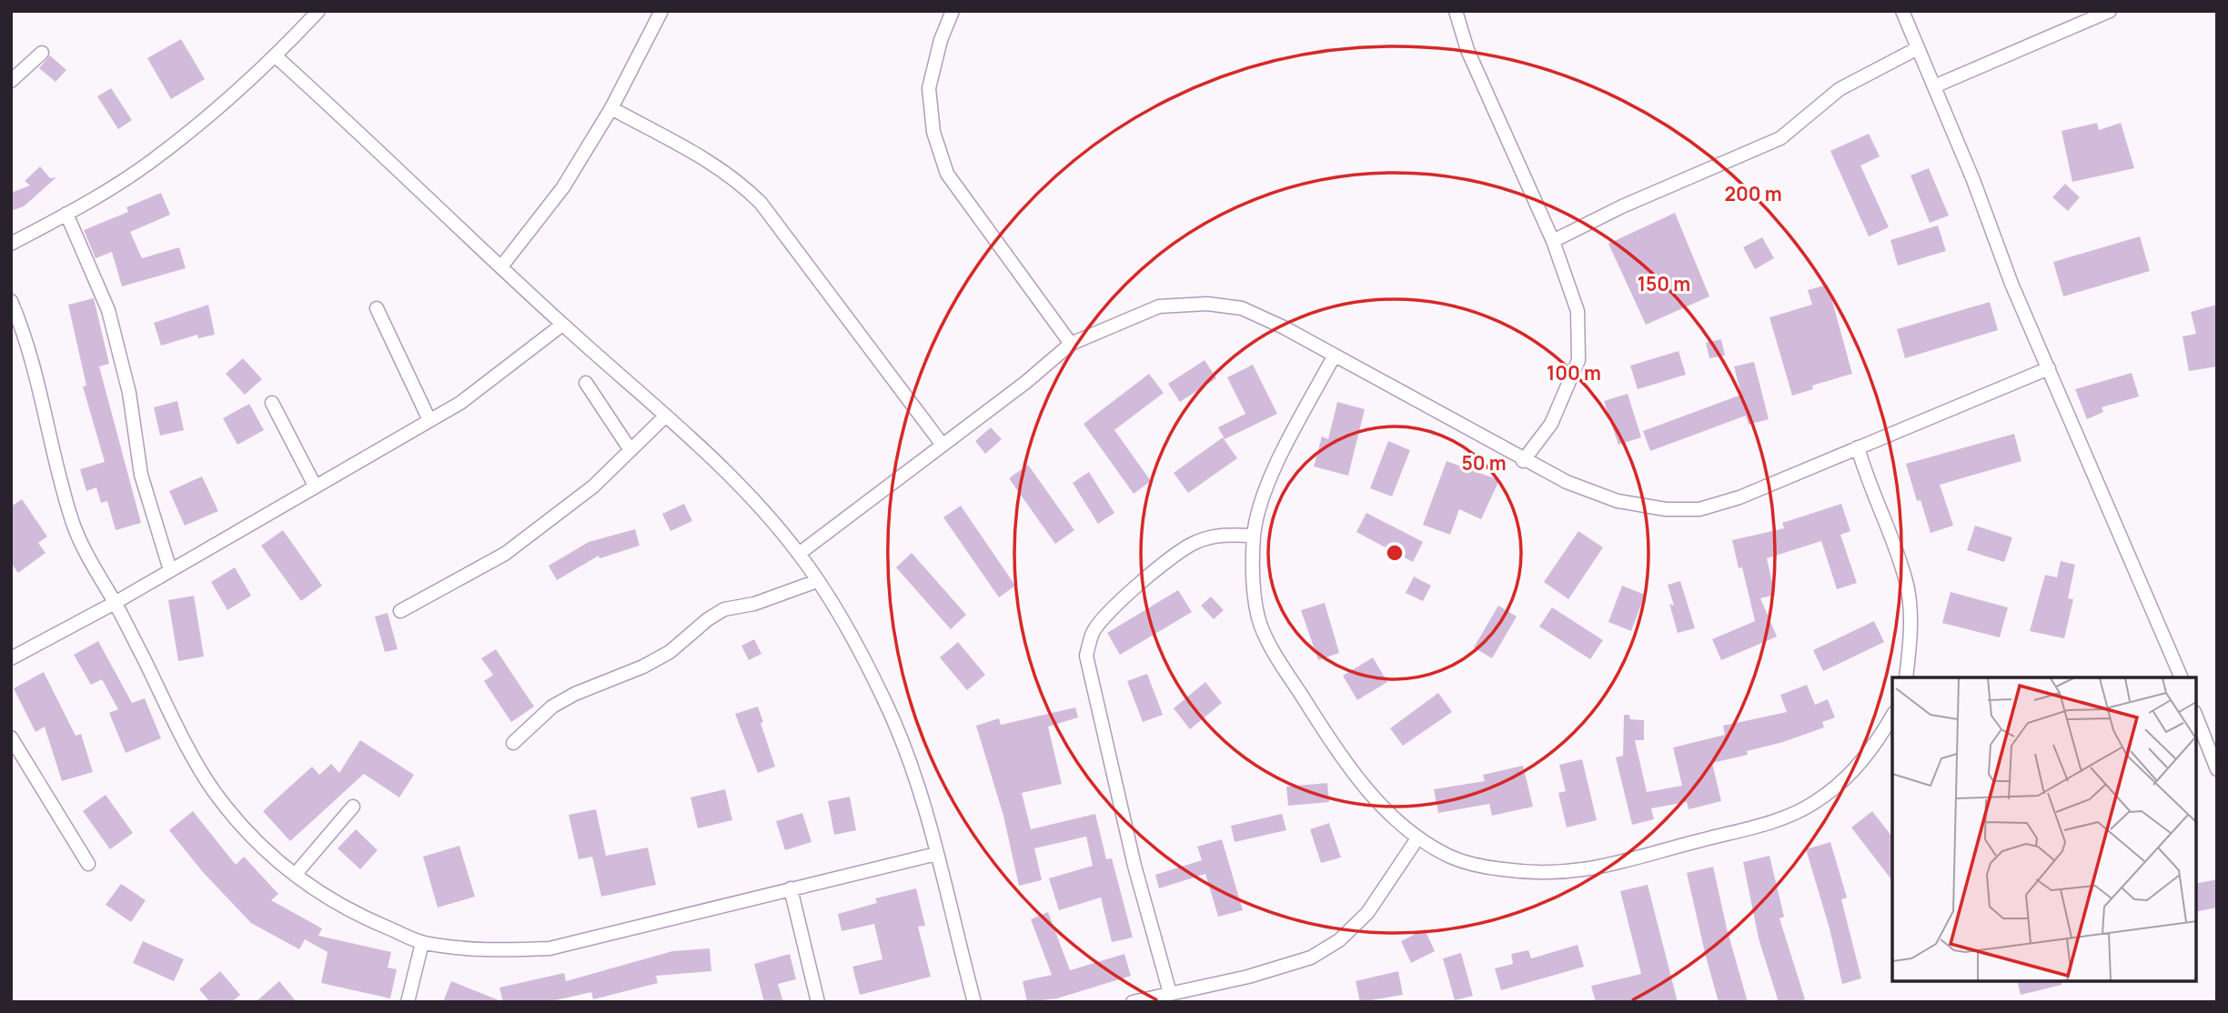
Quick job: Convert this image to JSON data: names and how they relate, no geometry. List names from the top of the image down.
{
  "rings": [
    "200 m",
    "150 m",
    "100 m",
    "50 m"
  ]
}
